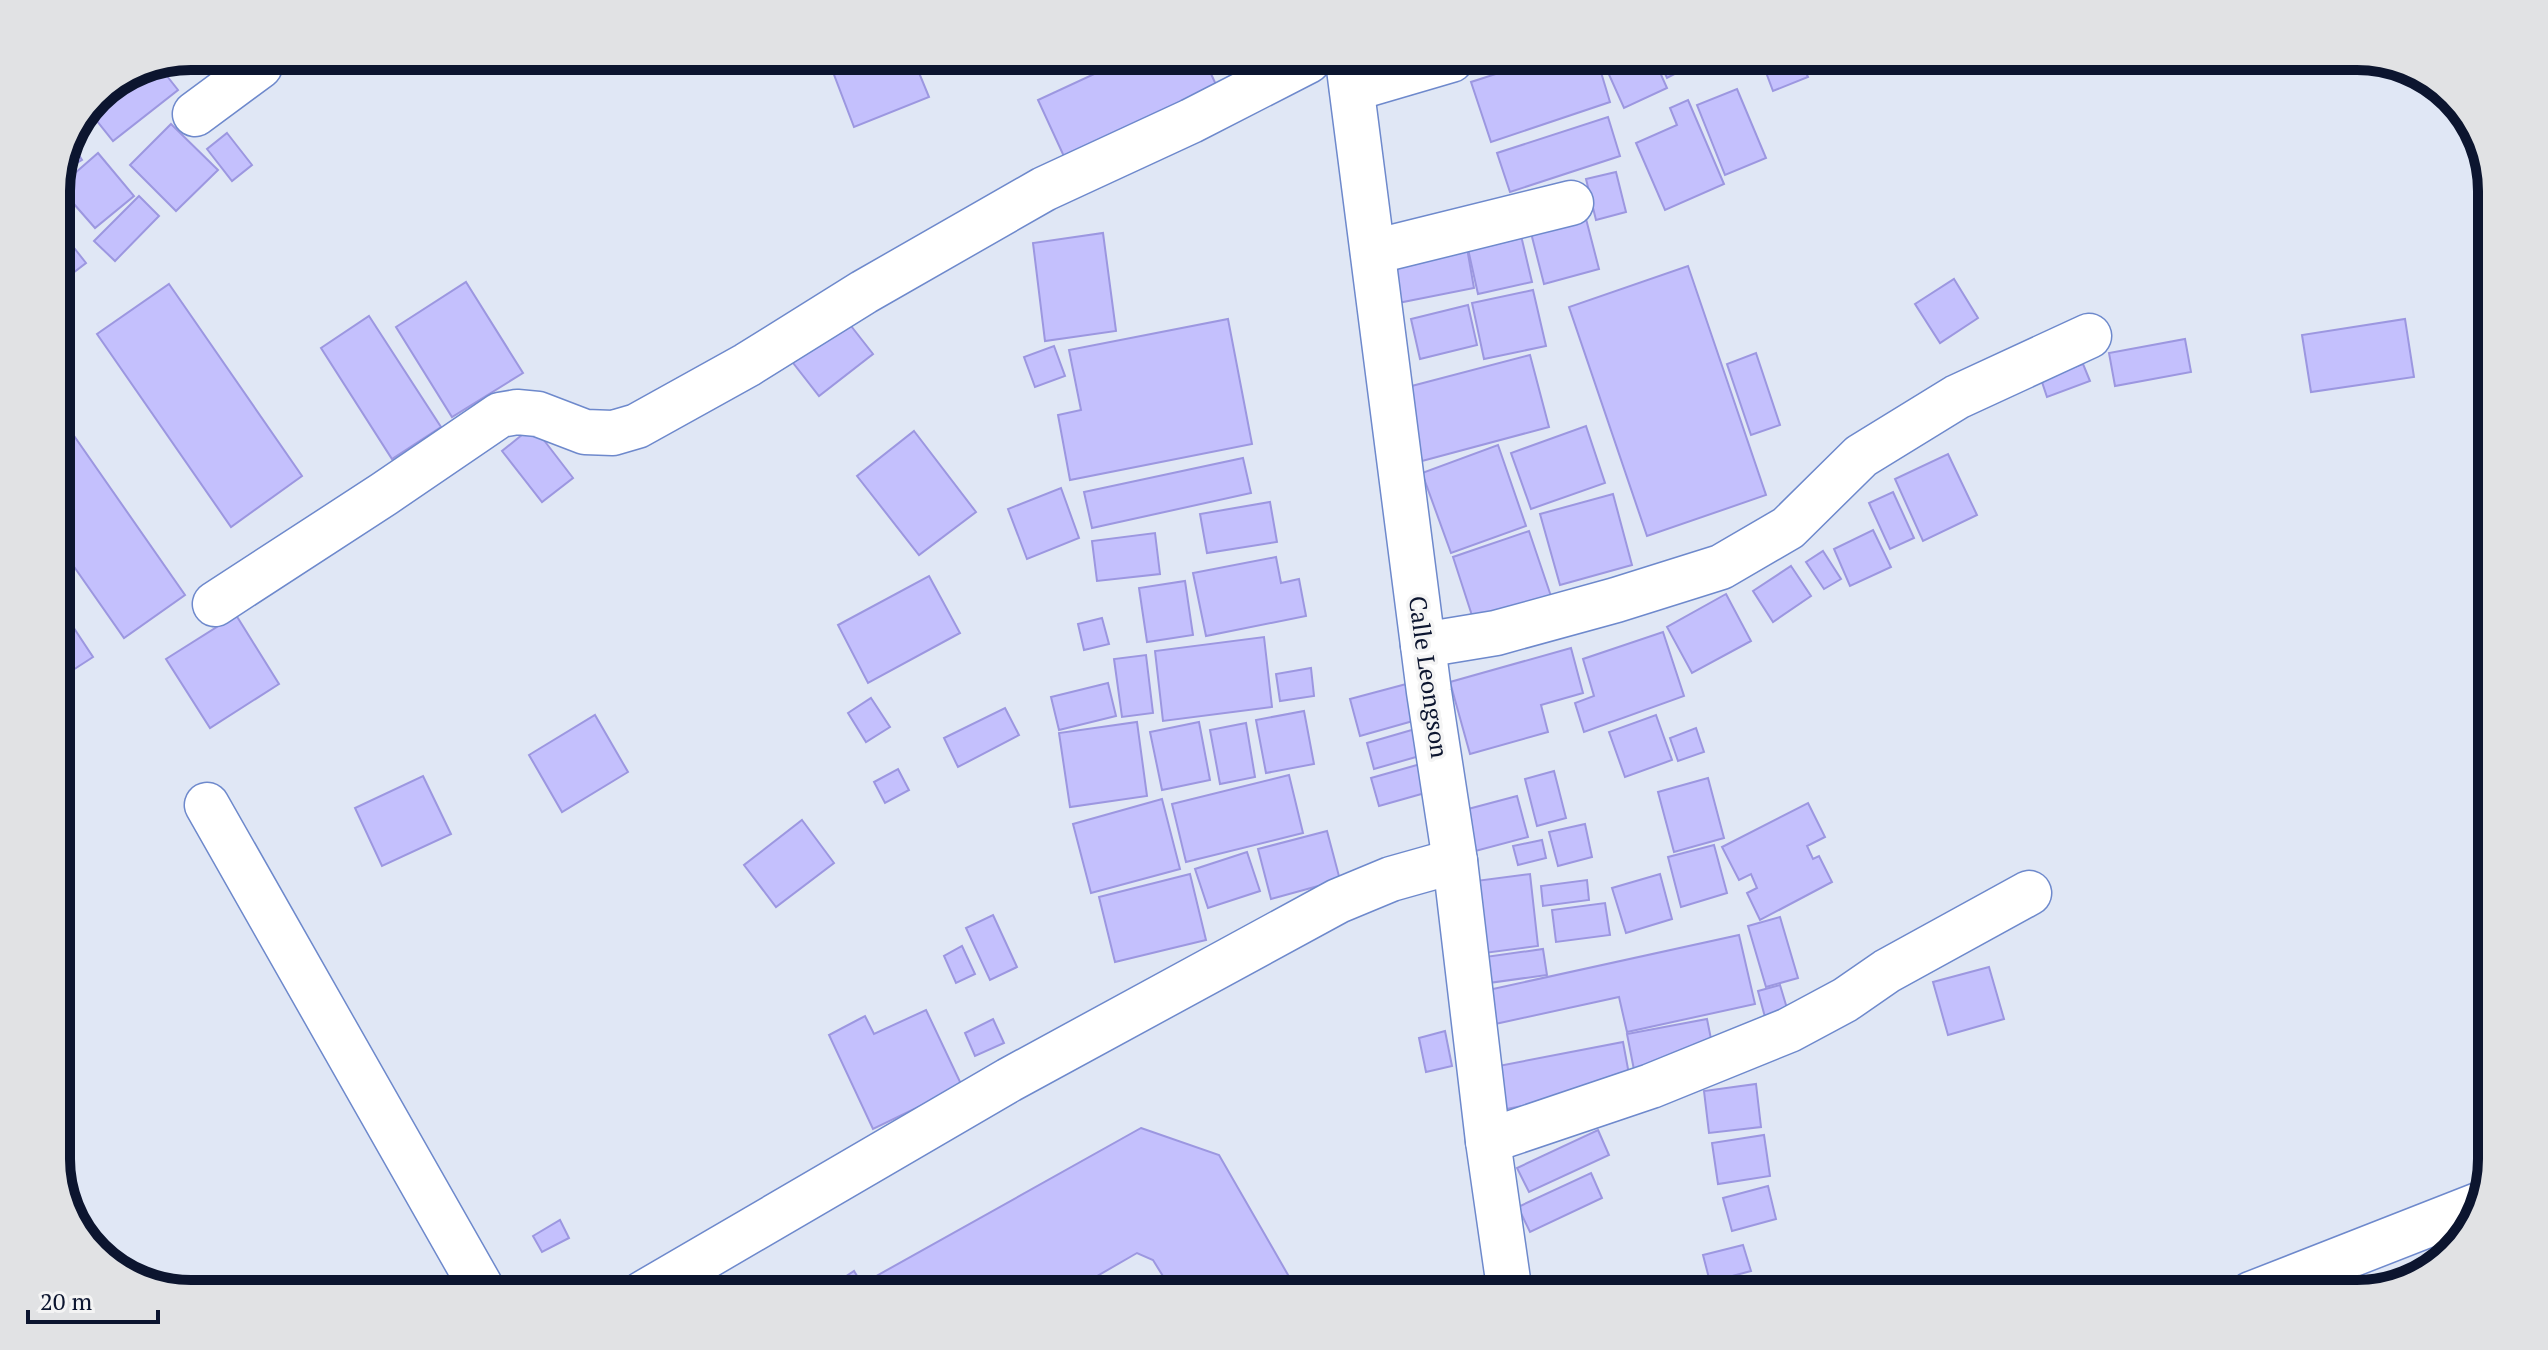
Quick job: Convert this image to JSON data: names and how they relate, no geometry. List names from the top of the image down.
{
  "streets": {
    "street": ["Calle Leongson"]
  },
  "scale_bar": "20 m"
}
